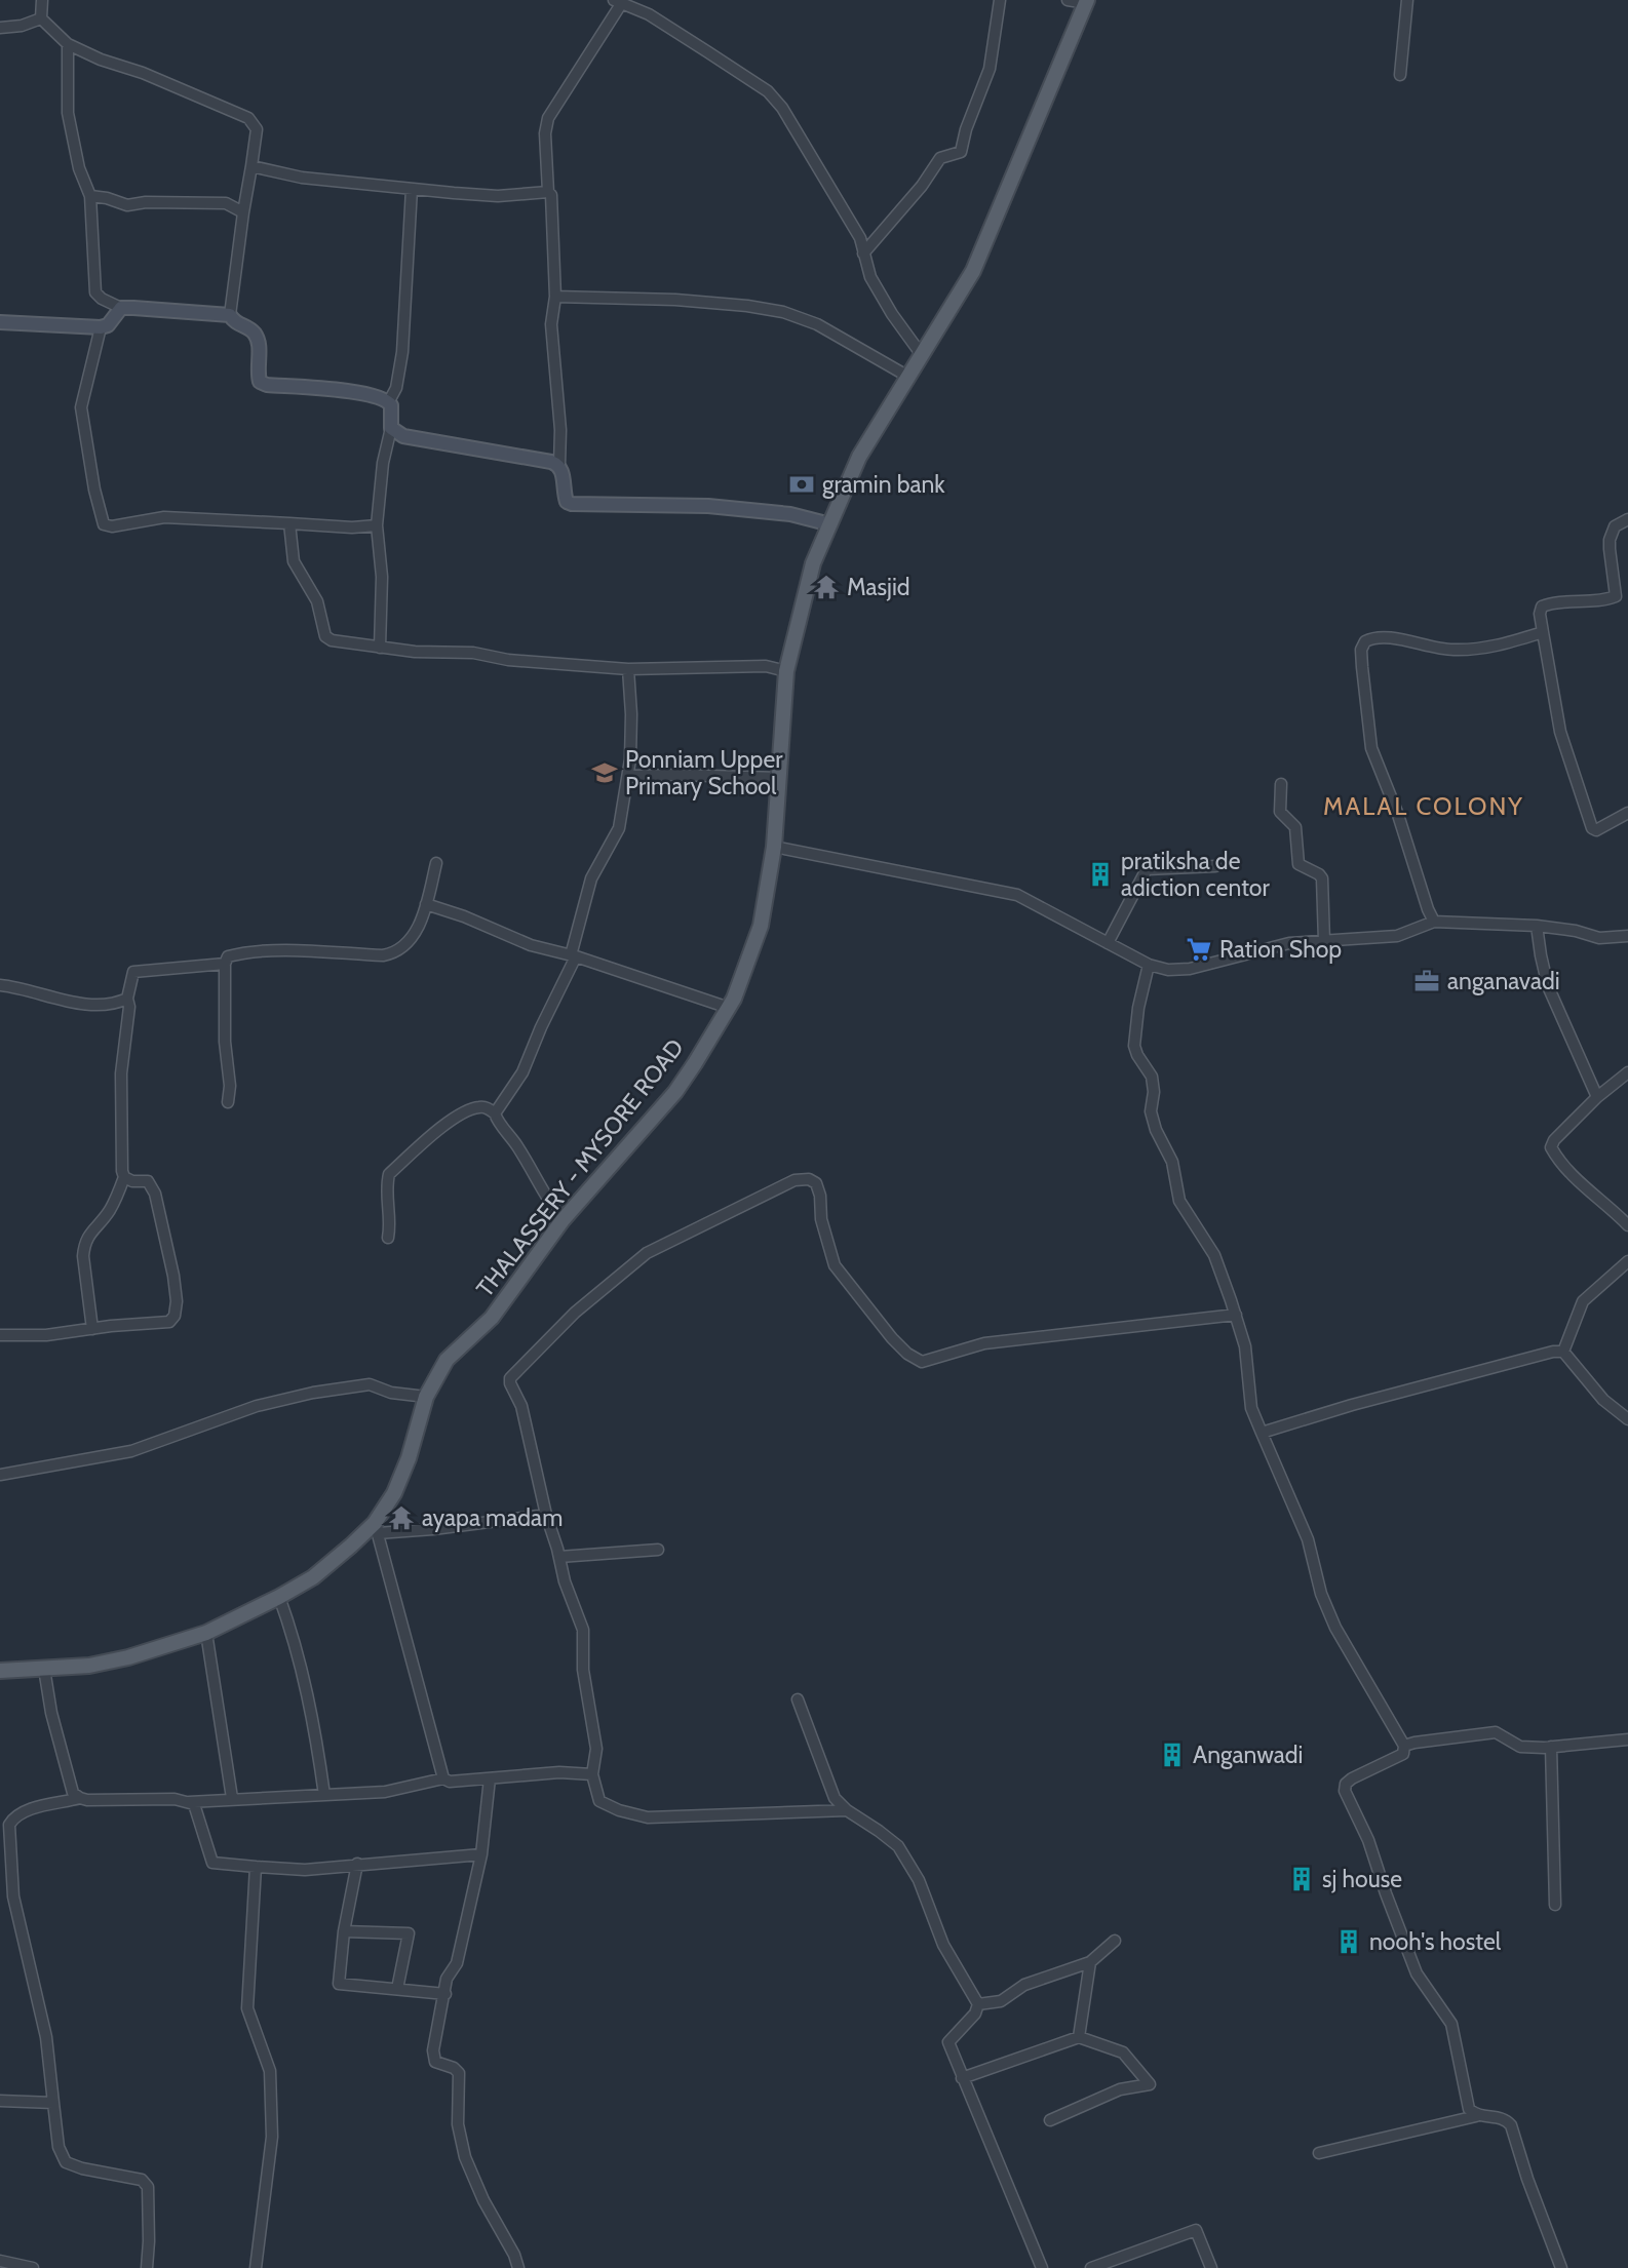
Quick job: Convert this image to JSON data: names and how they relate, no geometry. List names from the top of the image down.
{
  "streets": {
    "main road": ["THALASSERY - MYSORE ROAD"]
  },
  "districts": ["MALAL COLONY"],
  "places": {
    "bank": ["gramin bank"],
    "temple": ["Masjid", "ayapa madam"],
    "school or university": ["Ponniam Upper Primary School"],
    "building": [
      "pratiksha de adiction centor",
      "Anganwadi",
      "sj house",
      "nooh's hostel"
    ],
    "supermarket": ["Ration Shop"],
    "office": ["anganavadi"]
  }
}
